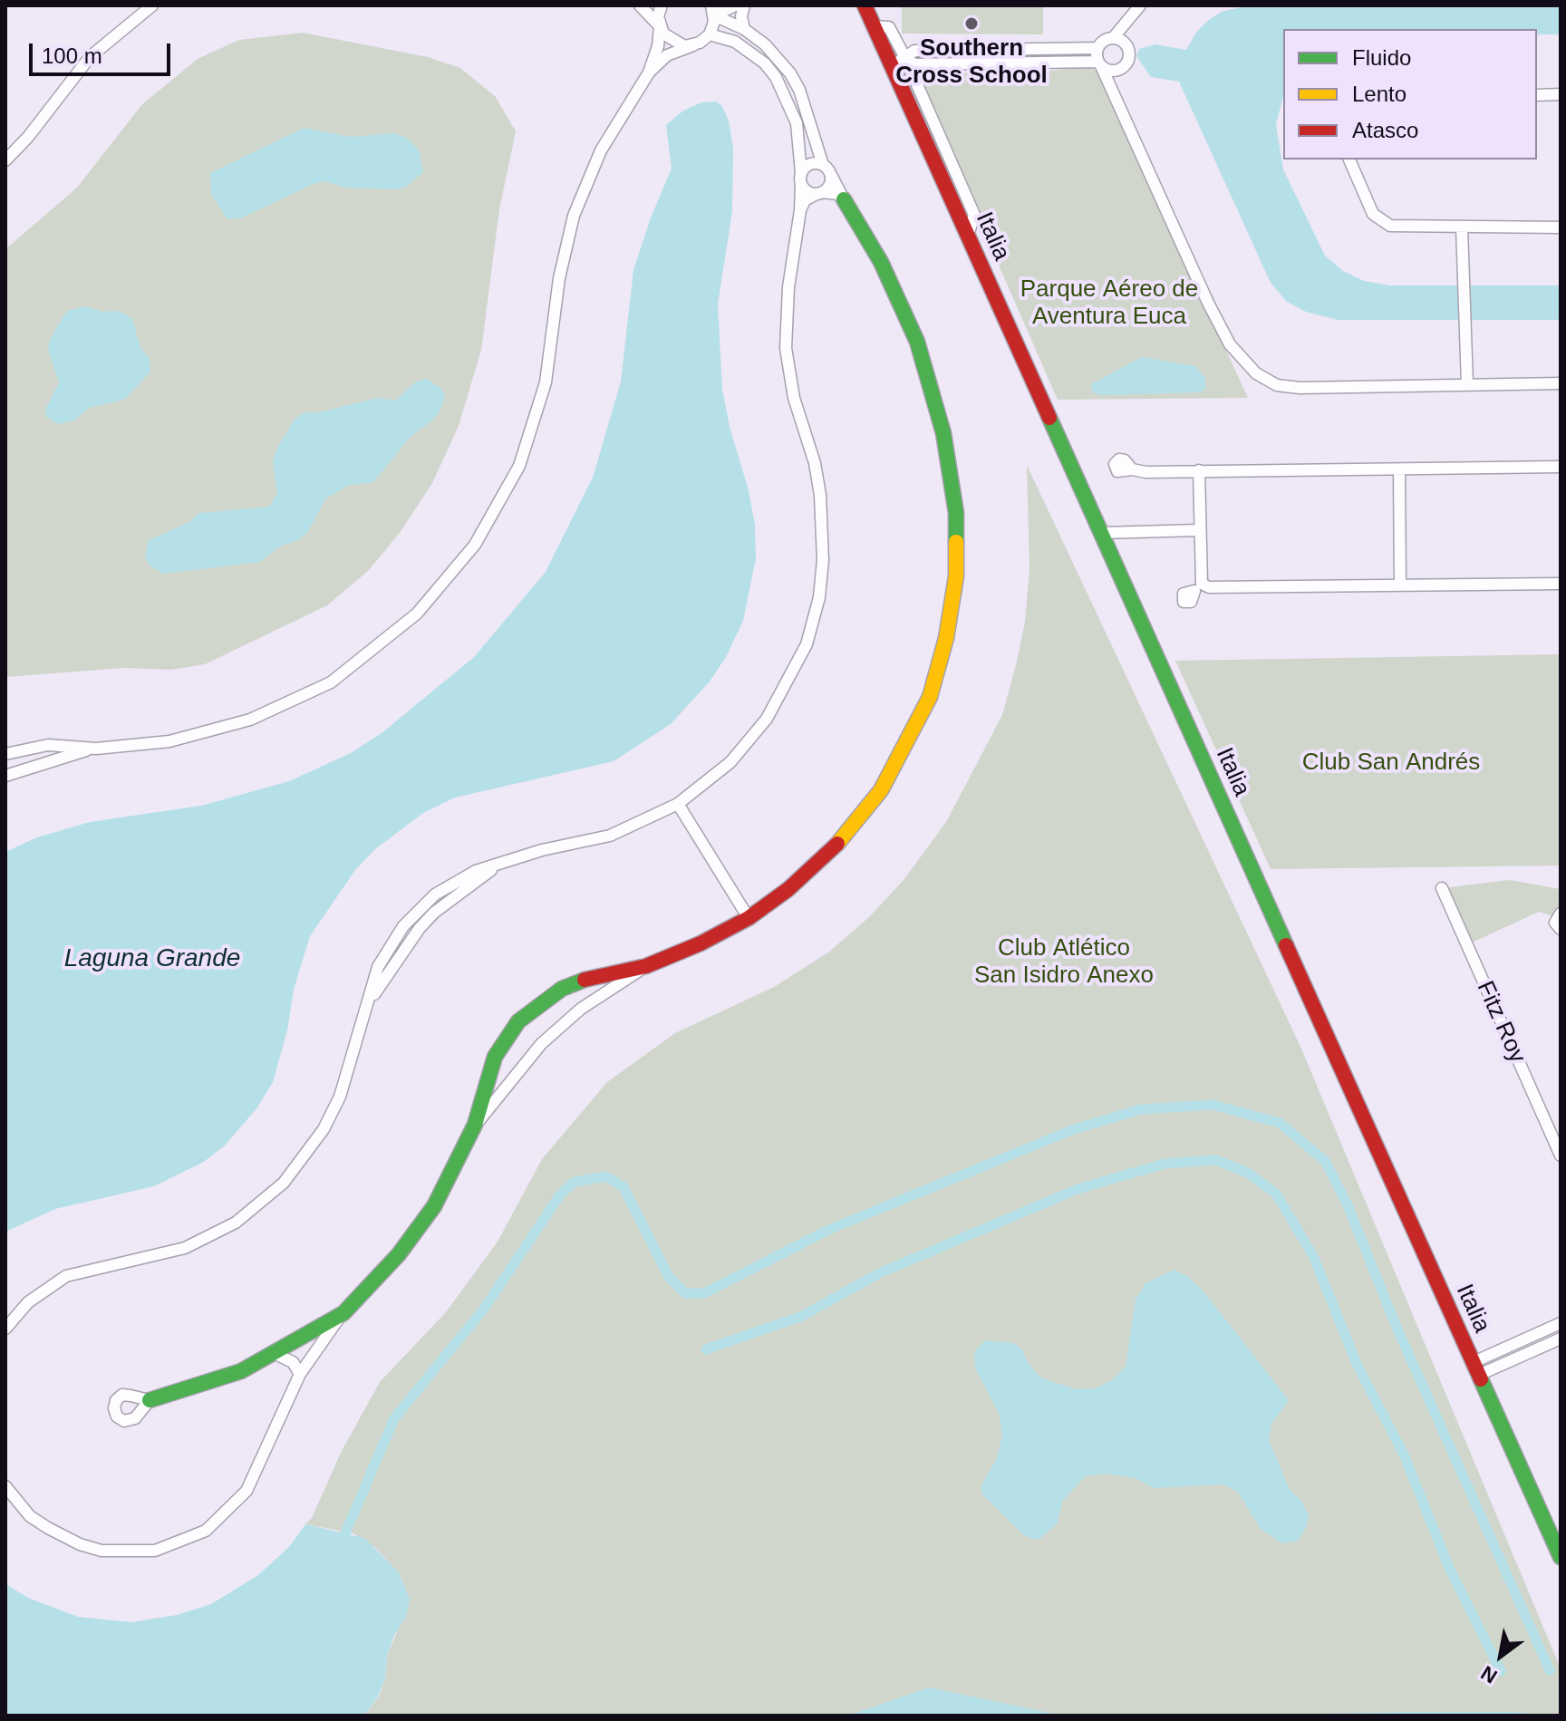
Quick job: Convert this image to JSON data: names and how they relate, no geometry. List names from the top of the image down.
{
  "streets": {
    "street": ["Italia", "Fitz Roy"]
  },
  "water": ["Laguna Grande"],
  "parks": ["Parque Aéreo de Aventura Euca", "Club San Andrés", "Club Atlético San Isidro Anexo"],
  "places": ["Southern Cross School"],
  "legend": ["Fluido", "Lento", "Atasco"],
  "scale_bar": "100 m",
  "north": "bottom left"
}
